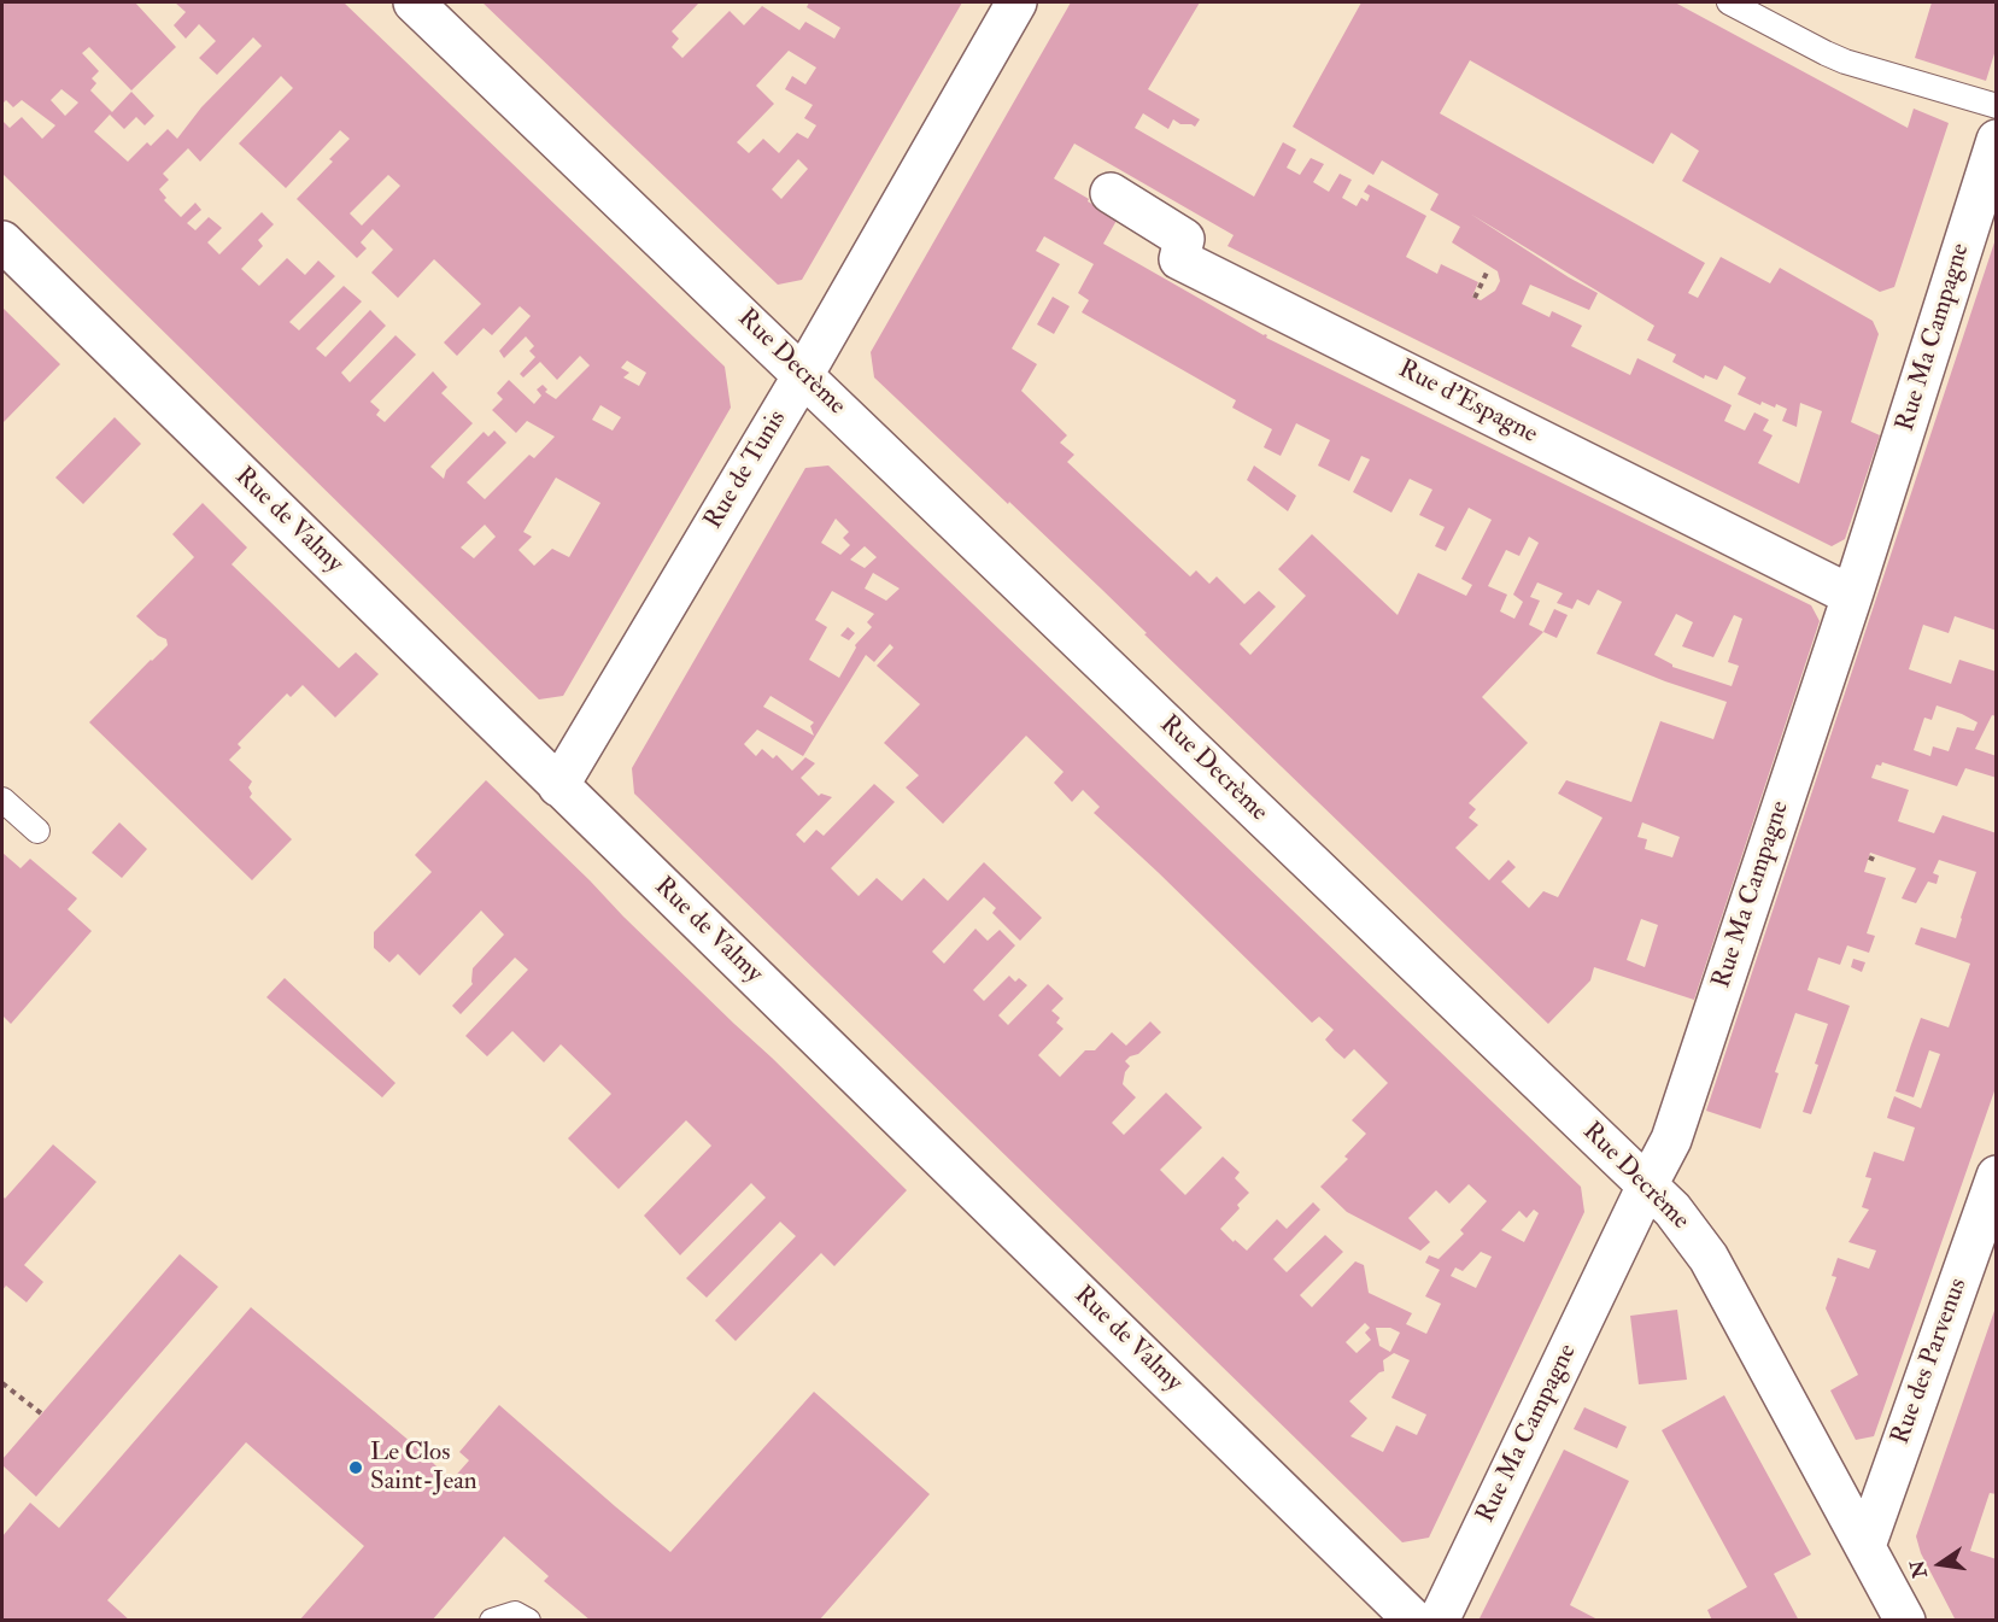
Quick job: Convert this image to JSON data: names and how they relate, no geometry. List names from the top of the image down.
{
  "streets": {
    "street": [
      "Rue Ma Campagne",
      "Rue Decrème",
      "Rue d'Espagne",
      "Rue de Tunis",
      "Rue de Valmy",
      "Rue des Parvenus"
    ]
  },
  "crossings": [
    ["Rue Ma Campagne", "Rue Decrème"],
    ["Rue Ma Campagne", "Rue d'Espagne"],
    ["Rue Decrème", "Rue de Tunis"],
    ["Rue Decrème", "Rue des Parvenus"],
    ["Rue de Tunis", "Rue de Valmy"]
  ],
  "places": ["Le Clos Saint-Jean"],
  "north": "left"
}
